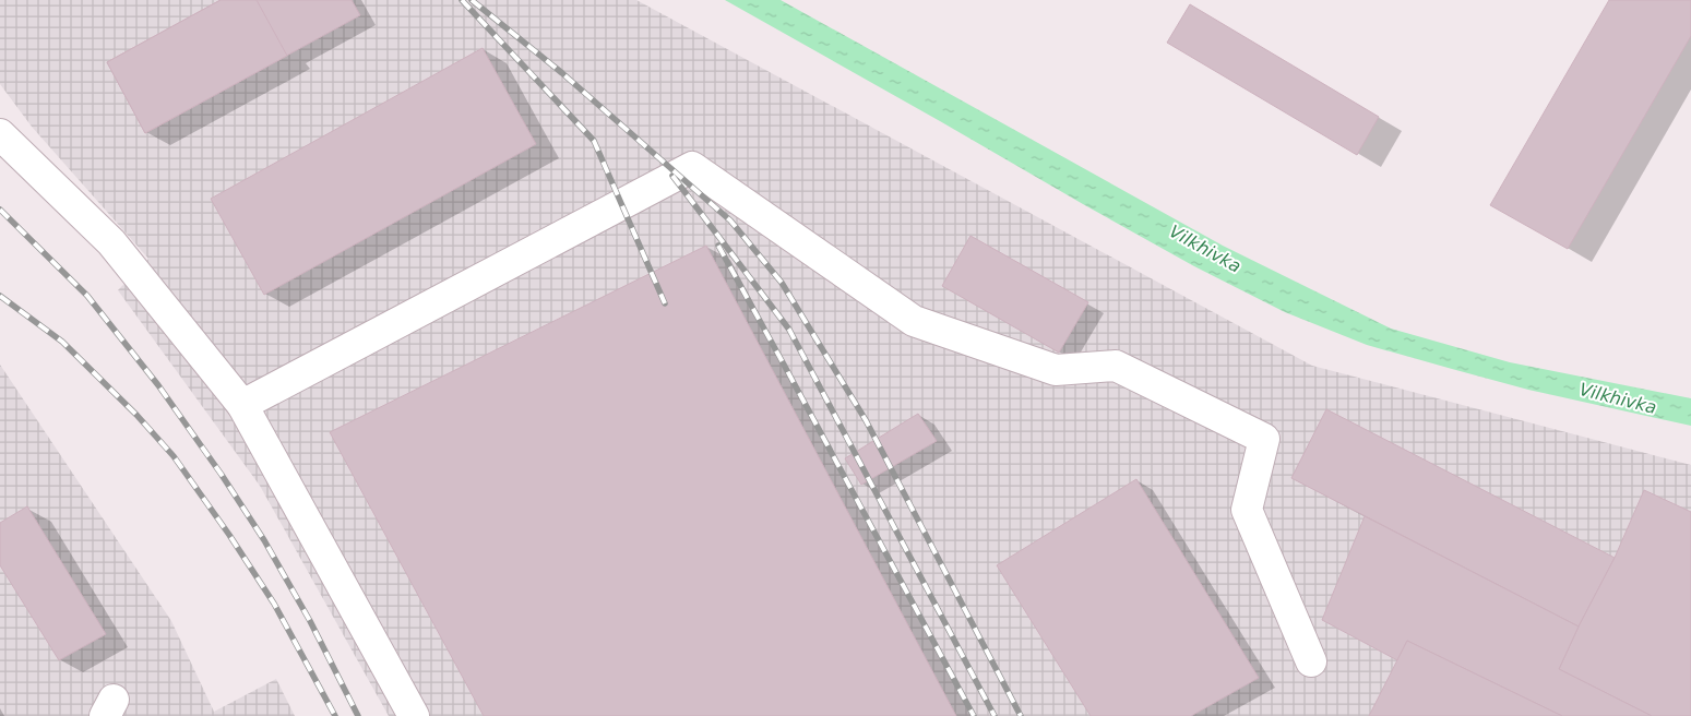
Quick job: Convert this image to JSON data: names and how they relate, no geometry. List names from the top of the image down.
{
  "water": ["Vilkhivka"]
}
